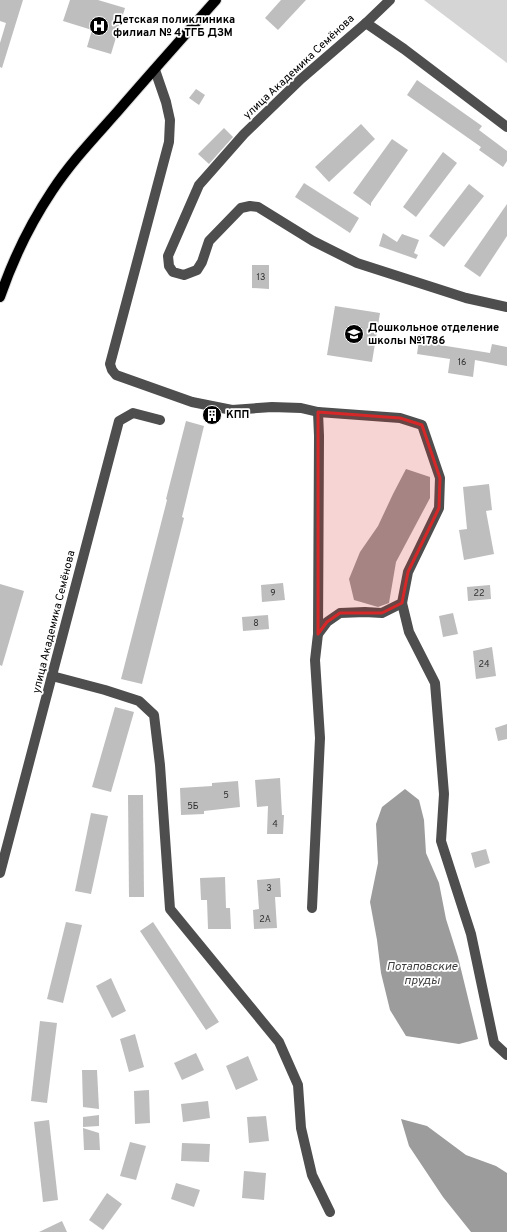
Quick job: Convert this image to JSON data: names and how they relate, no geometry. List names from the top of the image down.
{
  "streets": {
    "street": ["улица Академика Семёнова"]
  },
  "water": ["Потаповские пруды"],
  "places": {
    "hospital": ["Детская поликлиника филиал № 4 ТГБ ДЗМ"],
    "school or university": ["Дошкольное отделение школы №1786"],
    "building": ["КПП"]
  },
  "house_numbers": [
    "13",
    "16",
    "9",
    "22",
    "8",
    "24",
    "5",
    "5Б",
    "4",
    "3",
    "2А"
  ]
}
